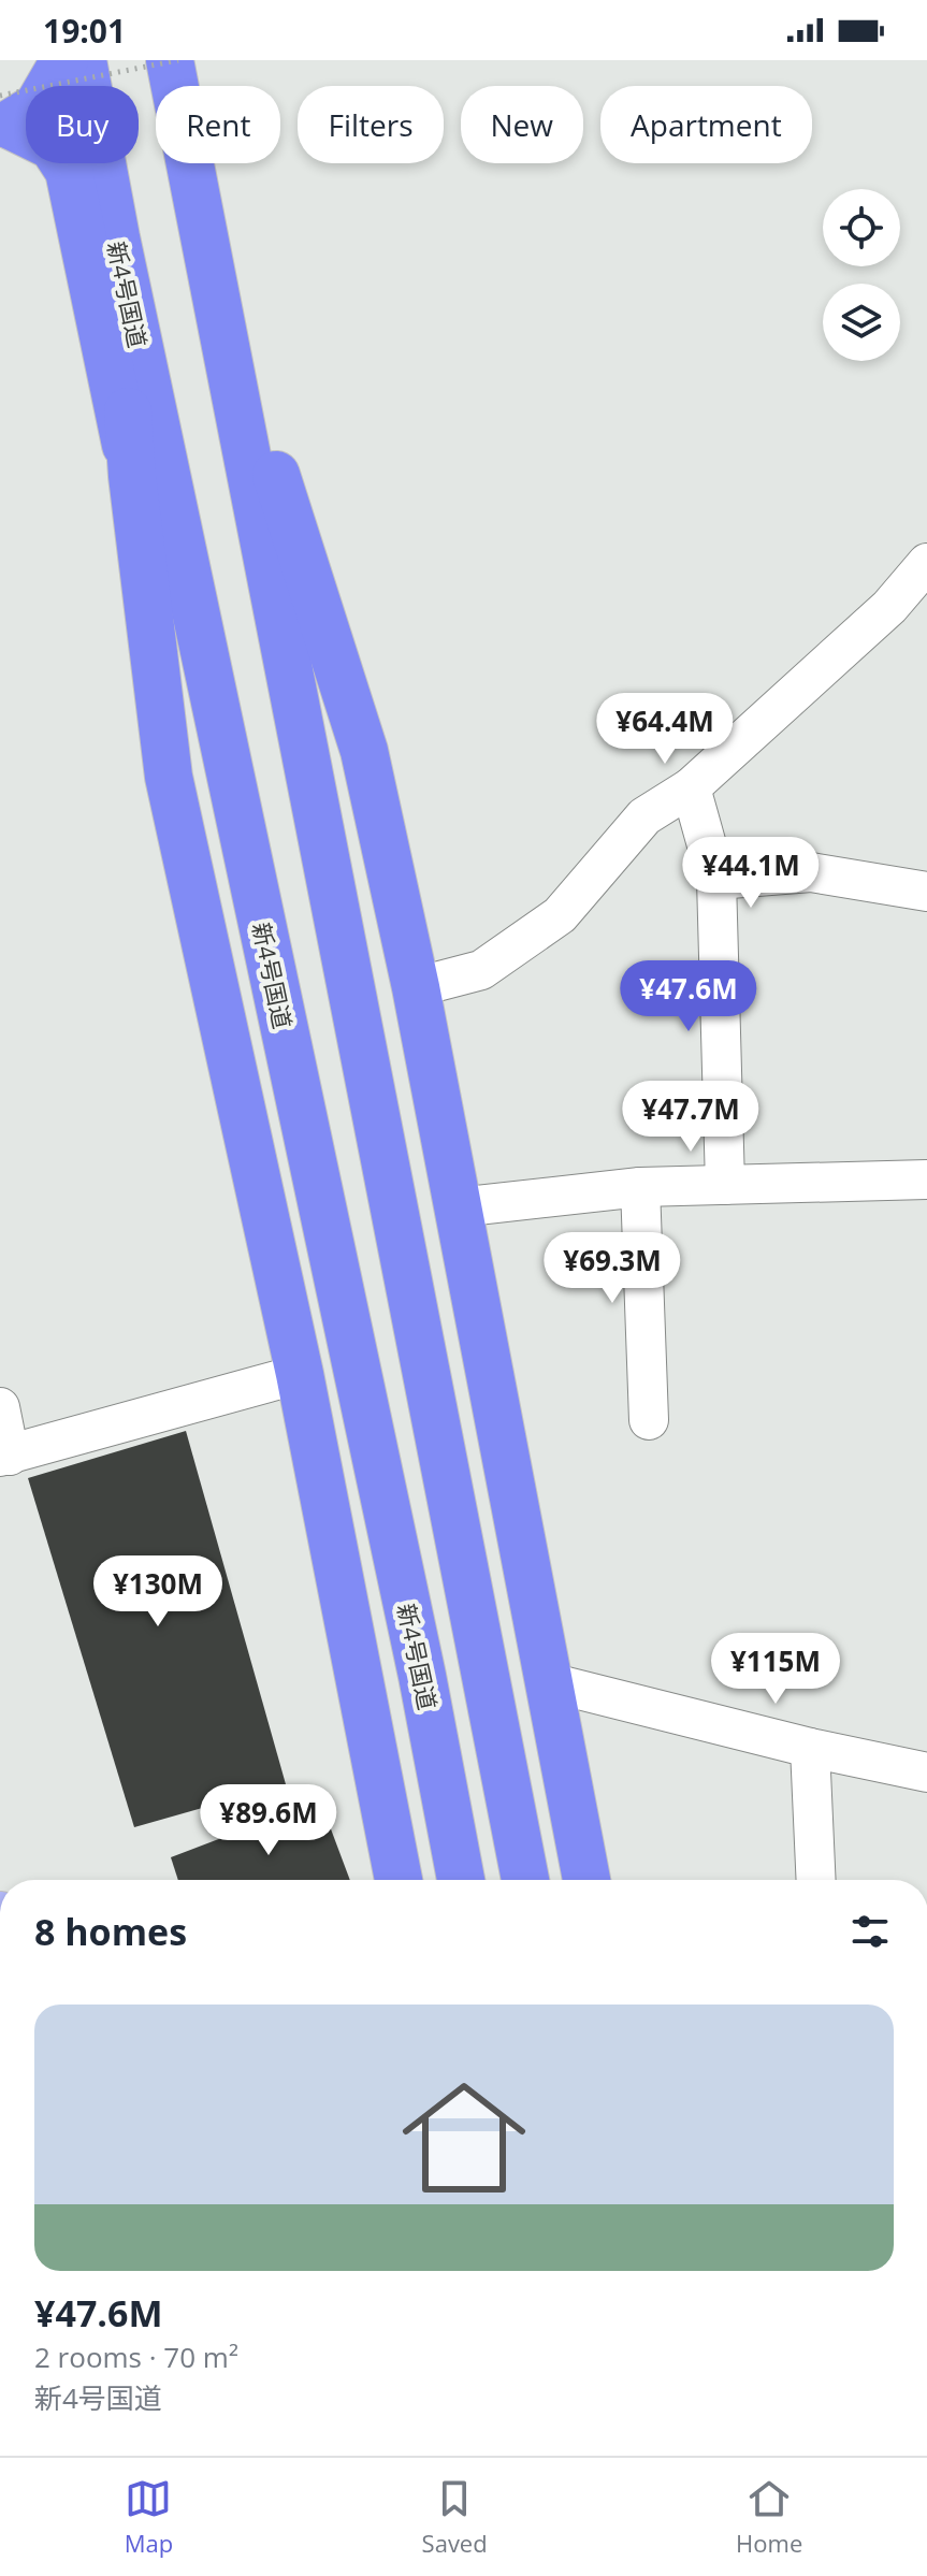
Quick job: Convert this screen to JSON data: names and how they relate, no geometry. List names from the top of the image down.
{
  "streets": {
    "highway": ["新4号国道"]
  },
  "page": {
    "status": "19:01",
    "chip": [
      "Buy",
      "Rent",
      "Filters",
      "New",
      "Apartment"
    ],
    "price": [
      "¥64.4M",
      "¥44.1M",
      "¥47.6M",
      "¥47.7M",
      "¥69.3M",
      "¥130M",
      "¥115M",
      "¥89.6M"
    ],
    "heading": "8 homes",
    "list": [
      {
        "name": "¥47.6M",
        "note": "2 rooms · 70 m² · 新4号国道"
      }
    ],
    "tabs": ["Map", "Saved", "Home"]
  }
}
